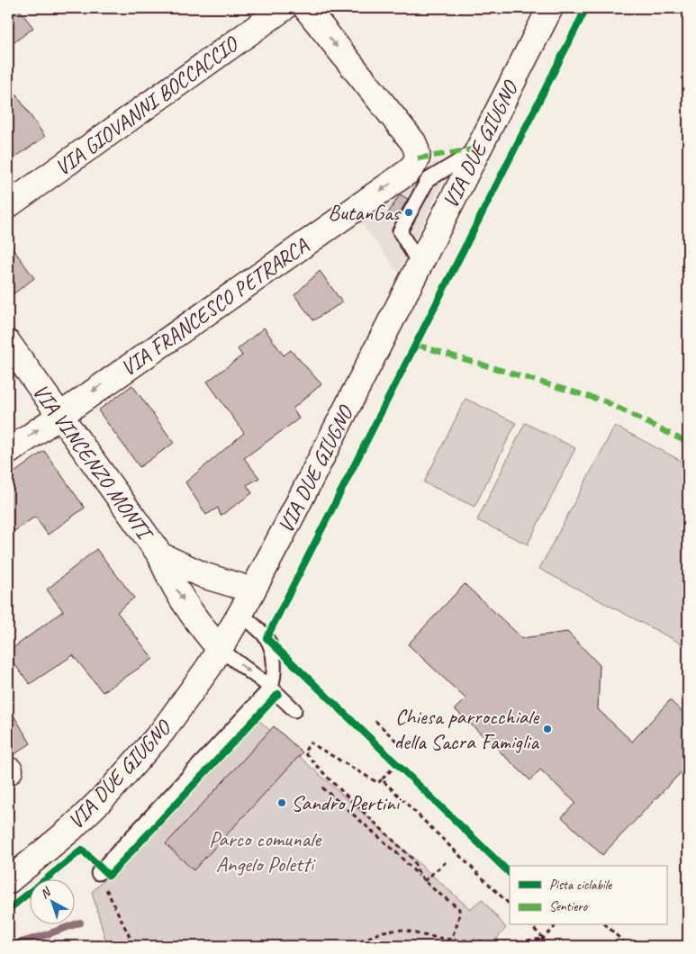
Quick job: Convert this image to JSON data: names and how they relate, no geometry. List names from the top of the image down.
{
  "streets": {
    "street": [
      "VIA GIOVANNI BOCCACCIO",
      "VIA DUE GIUGNO",
      "VIA FRANCESCO PETRARCA",
      "VIA VINCENZO MONTI"
    ]
  },
  "crossings": [
    ["VIA DUE GIUGNO", "VIA VINCENZO MONTI"],
    ["VIA FRANCESCO PETRARCA", "VIA VINCENZO MONTI"]
  ],
  "parks": ["Parco comunale Angelo Poletti"],
  "places": ["ButanGas", "Chiesa parrocchiale della Sacra Famiglia", "Sandro Pertini"],
  "legend": ["Pista ciclabile", "Sentiero"],
  "north": "top left"
}
